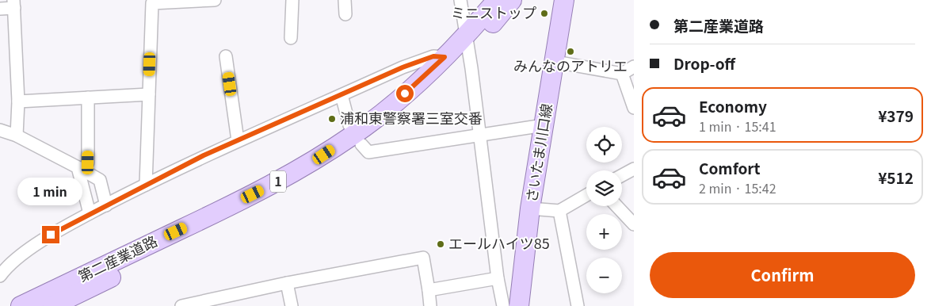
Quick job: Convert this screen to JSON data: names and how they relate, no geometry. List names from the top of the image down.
{
  "streets": {
    "main road": ["さいたま川口線", "1", "第二産業道路"]
  },
  "places": [
    "ミニストップ",
    "みんなのアトリエ",
    "浦和東警察署三室交番",
    "エールハイツ85"
  ],
  "page": {
    "banner": ["第二産業道路", "Drop-off"],
    "list": [
      {
        "name": "Economy",
        "note": "1 min · 15:41",
        "value": "¥379"
      },
      {
        "name": "Comfort",
        "note": "2 min · 15:42",
        "value": "¥512"
      }
    ],
    "map_buttons": ["+", "−"],
    "bubble": "1 min",
    "buttons": "Confirm"
  }
}
